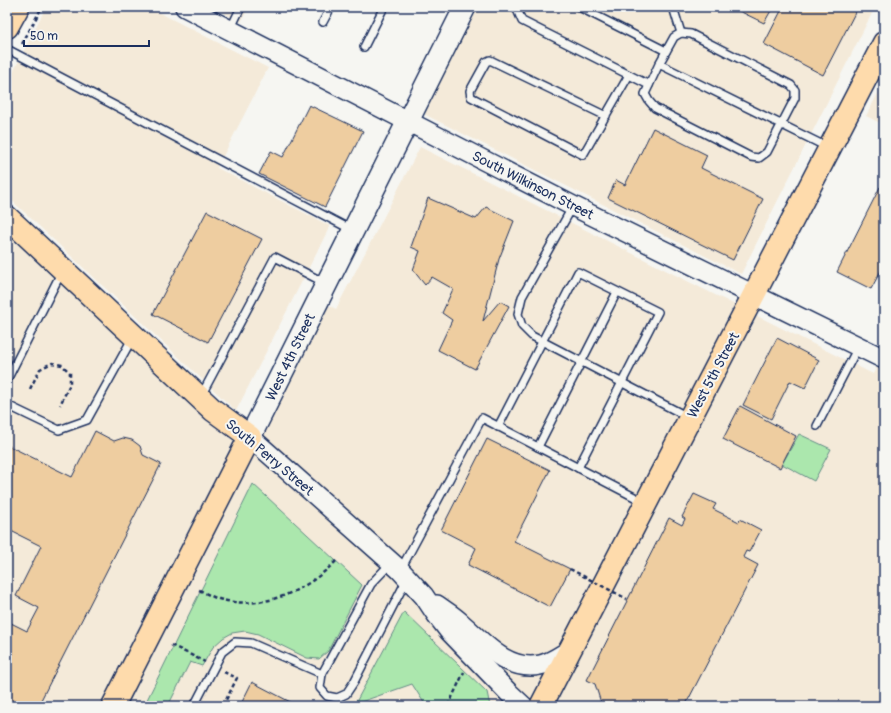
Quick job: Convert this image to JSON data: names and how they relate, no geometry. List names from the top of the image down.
{
  "streets": {
    "main road": ["West 4th Street", "West 5th Street", "South Perry Street"],
    "street": ["South Wilkinson Street"]
  },
  "crossings": [
    ["South Wilkinson Street", "West 4th Street"],
    ["South Wilkinson Street", "West 5th Street"],
    ["West 4th Street", "South Perry Street"]
  ],
  "scale_bar": "50 m"
}
